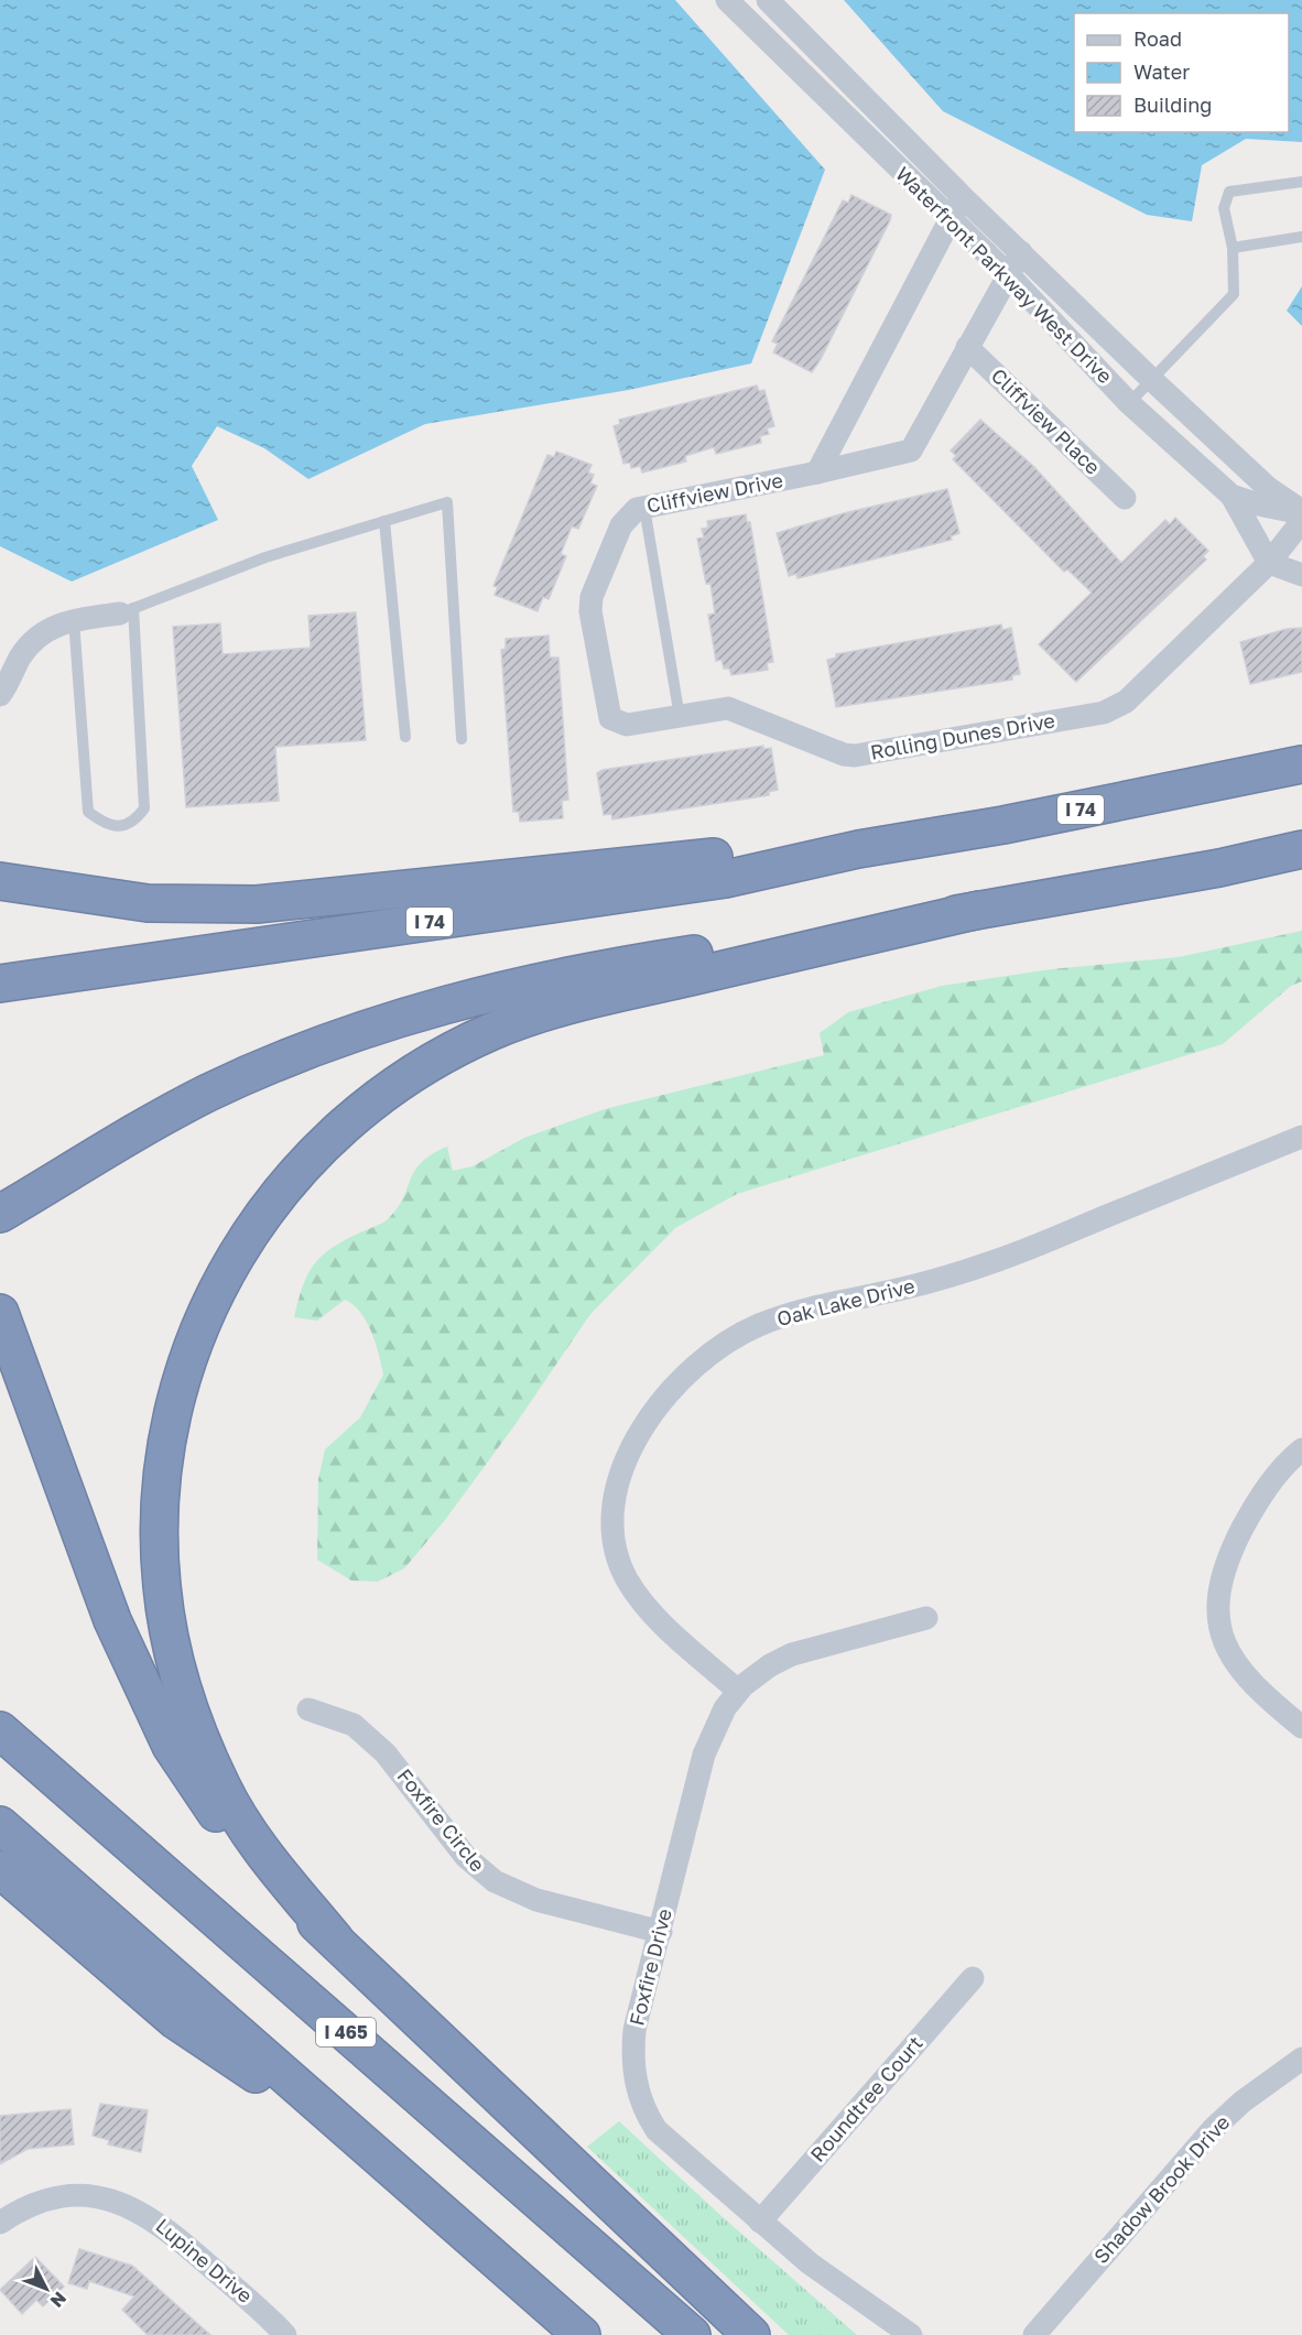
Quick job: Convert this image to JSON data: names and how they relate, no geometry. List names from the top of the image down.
{
  "streets": {
    "highway": ["I 74", "I 465"],
    "street": [
      "Waterfront Parkway West Drive",
      "Cliffview Place",
      "Cliffview Drive",
      "Rolling Dunes Drive",
      "Oak Lake Drive",
      "Foxfire Circle",
      "Foxfire Drive",
      "Roundtree Court",
      "Shadow Brook Drive",
      "Lupine Drive"
    ]
  },
  "crossings": [
    ["Waterfront Parkway West Drive", "Cliffview Drive"],
    ["Cliffview Place", "Cliffview Drive"],
    ["Cliffview Drive", "Rolling Dunes Drive"],
    ["Oak Lake Drive", "Foxfire Drive"],
    ["Foxfire Circle", "Foxfire Drive"],
    ["Foxfire Drive", "Roundtree Court"]
  ],
  "legend": ["Road", "Water", "Building"],
  "north": "bottom right"
}
